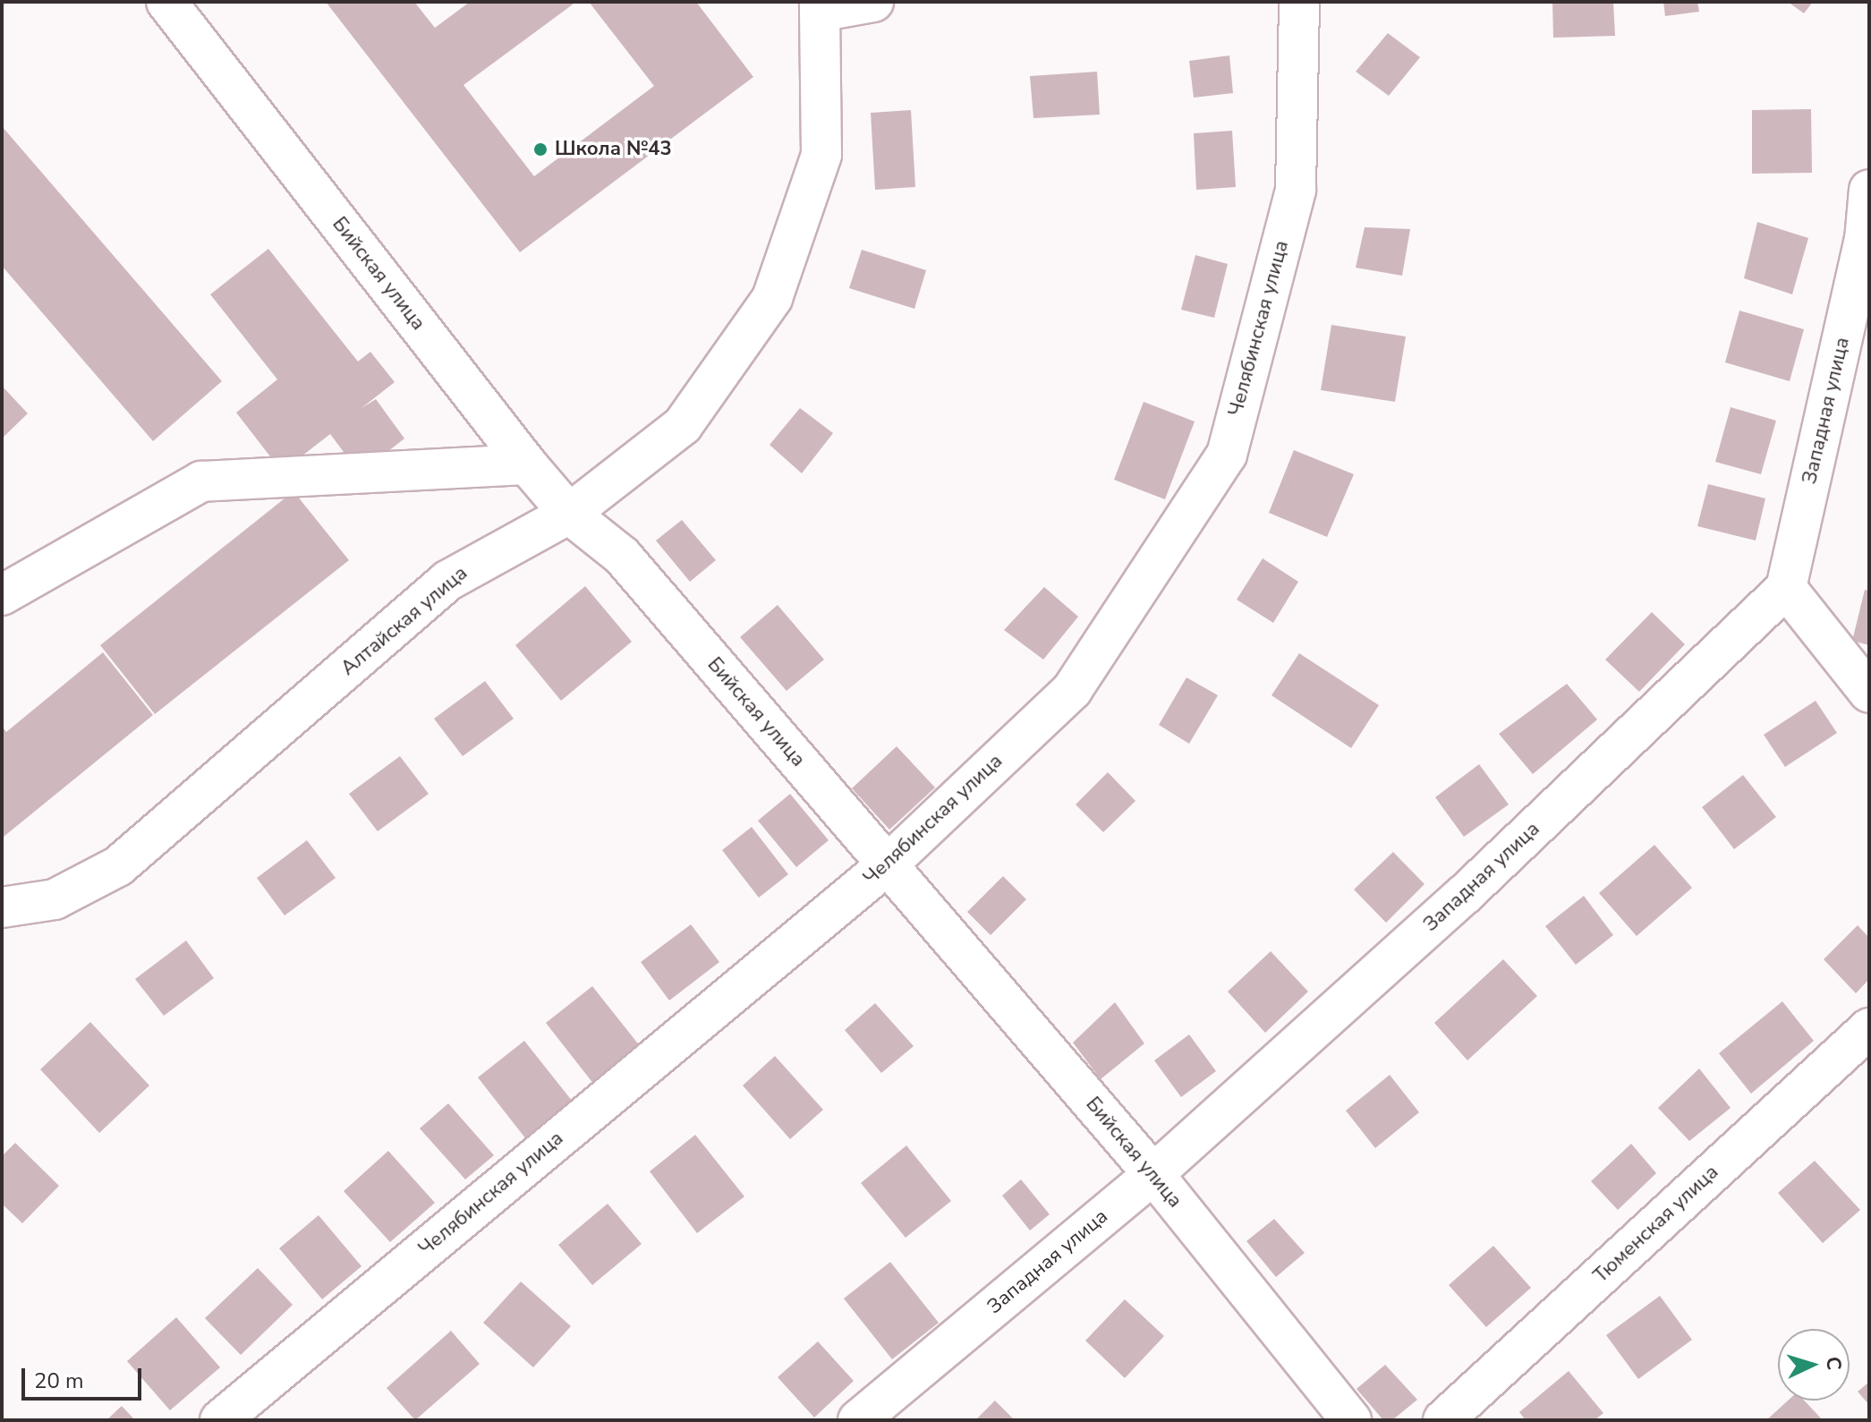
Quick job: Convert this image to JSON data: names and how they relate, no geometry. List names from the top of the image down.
{
  "streets": {
    "street": [
      "Бийская улица",
      "Челябинская улица",
      "Западная улица",
      "Алтайская улица",
      "Тюменская улица"
    ]
  },
  "crossings": [
    ["Бийская улица", "Челябинская улица"],
    ["Бийская улица", "Западная улица"],
    ["Бийская улица", "Алтайская улица"]
  ],
  "places": ["Школа №43"],
  "scale_bar": "20 m",
  "north": "right"
}
